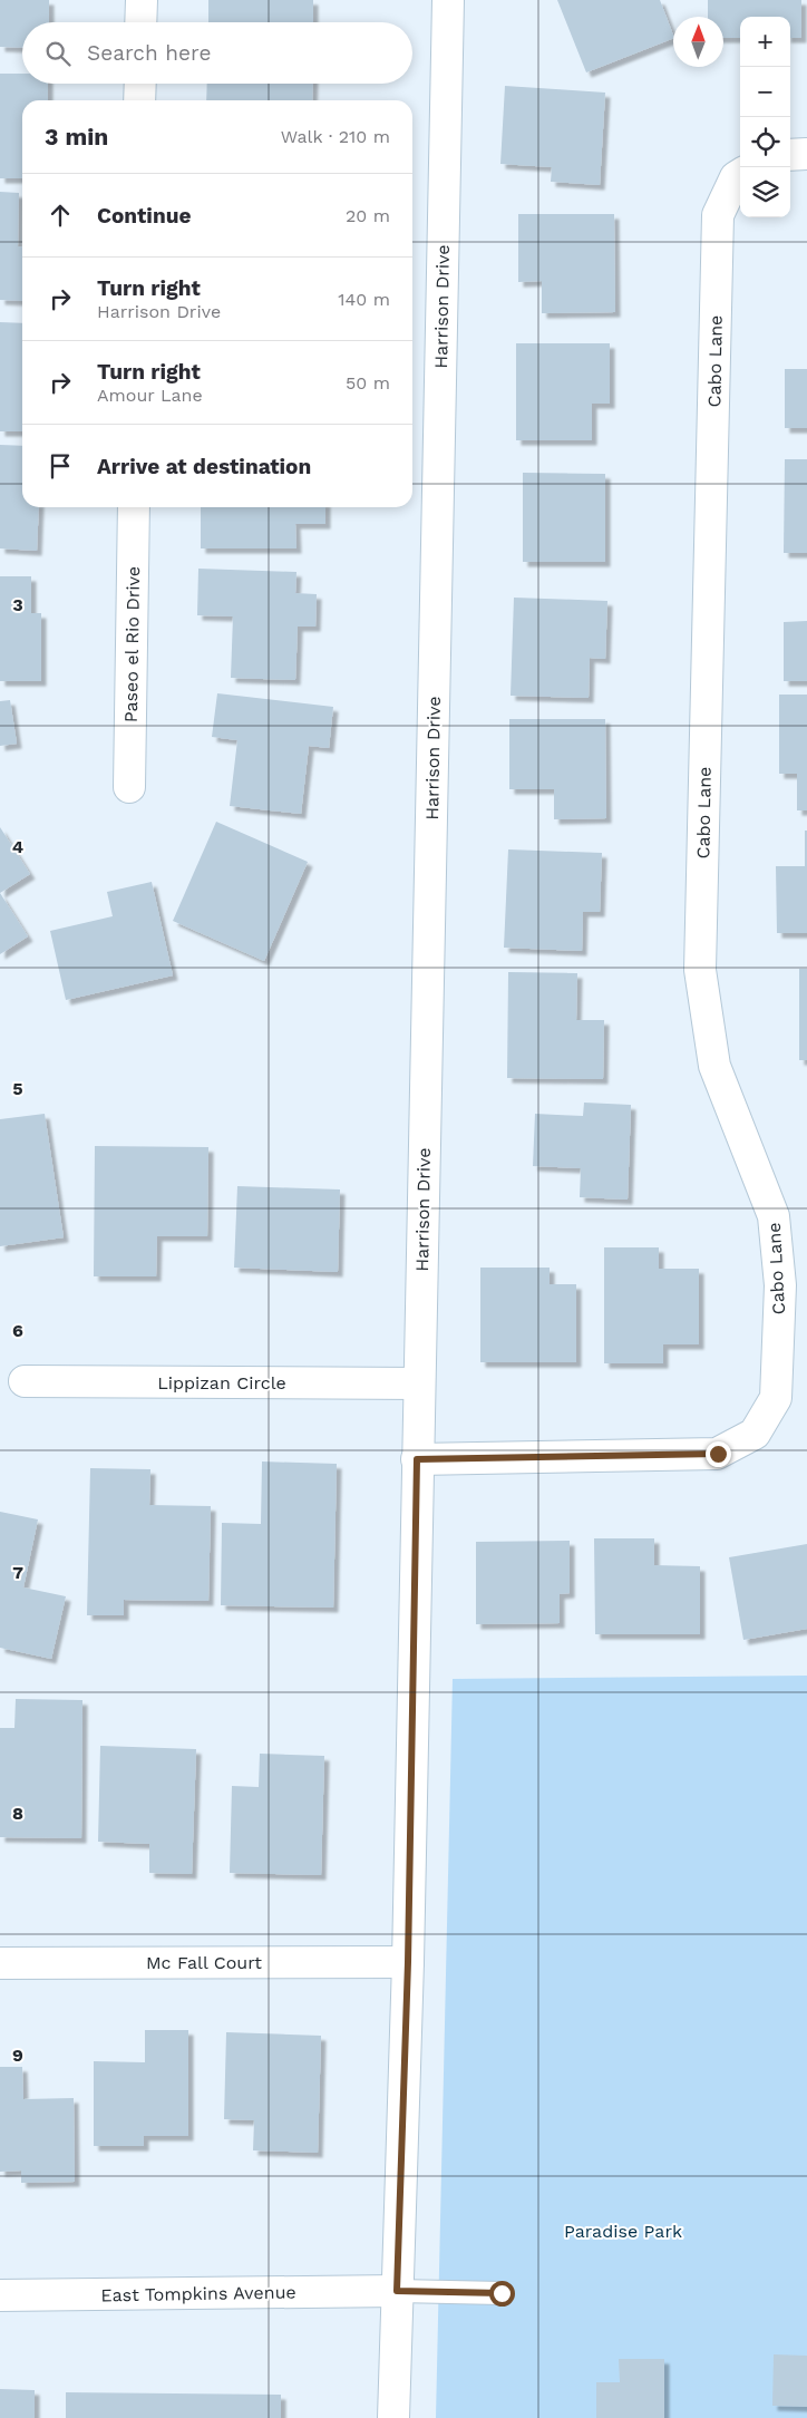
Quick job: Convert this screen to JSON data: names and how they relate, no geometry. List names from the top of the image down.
{
  "streets": {
    "street": [
      "Harrison Drive",
      "Cabo Lane",
      "Paseo el Rio Drive",
      "Lippizan Circle",
      "Mc Fall Court",
      "East Tompkins Avenue"
    ]
  },
  "crossings": [
    ["Harrison Drive", "Cabo Lane"],
    ["Harrison Drive", "Lippizan Circle"],
    ["Harrison Drive", "Mc Fall Court"],
    ["Harrison Drive", "East Tompkins Avenue"]
  ],
  "parks": ["Paradise Park"],
  "north": "top",
  "page": {
    "map_buttons": ["+", "−"],
    "search": "Search here",
    "heading": ["3 min", "Walk · 210 m"],
    "list": [
      ["Continue", "20 m"],
      ["Turn right", "Harrison Drive", "140 m"],
      ["Turn right", "Amour Lane", "50 m"],
      "Arrive at destination"
    ]
  },
  "grid": {
    "rows": [
      "3",
      "4",
      "5",
      "6",
      "7",
      "8",
      "9"
    ]
  }
}
